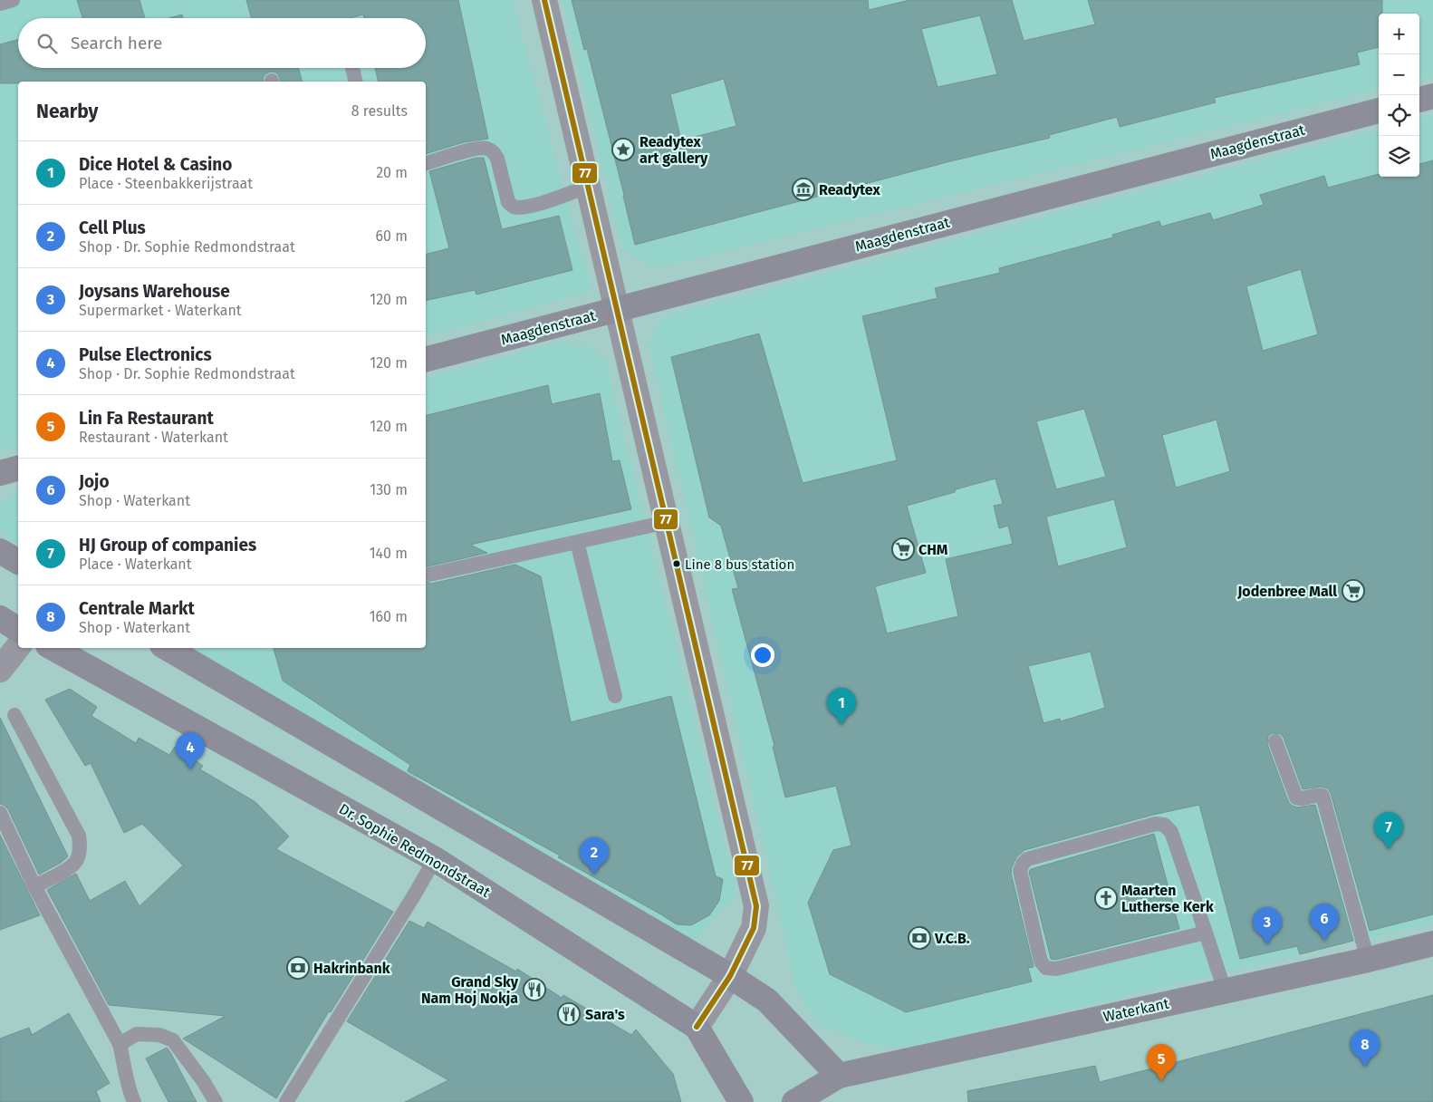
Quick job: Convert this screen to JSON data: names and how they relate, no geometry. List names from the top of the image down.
{
  "streets": {
    "street": ["Maagdenstraat", "Dr. Sophie Redmondstraat", "Waterkant"]
  },
  "places": {
    "place": ["Readytex art gallery"],
    "museum": ["Readytex"],
    "supermarket": ["CHM", "Jodenbree Mall"],
    "other": ["Line 8 bus station"],
    "church": ["Maarten Lutherse Kerk"],
    "bank": ["V.C.B.", "Hakrinbank"],
    "restaurant": ["Grand Sky Nam Hoj Nokja", "Sara's"]
  },
  "lines": ["transit line 77"],
  "page": {
    "map_buttons": ["+", "−"],
    "search": "Search here",
    "heading": ["Nearby", "8 results"],
    "list": [
      {
        "mark": "1",
        "name": "Dice Hotel & Casino",
        "note": "Place · Steenbakkerijstraat",
        "value": "20 m"
      },
      {
        "mark": "2",
        "name": "Cell Plus",
        "note": "Shop · Dr. Sophie Redmondstraat",
        "value": "60 m"
      },
      {
        "mark": "3",
        "name": "Joysans Warehouse",
        "note": "Supermarket · Waterkant",
        "value": "120 m"
      },
      {
        "mark": "4",
        "name": "Pulse Electronics",
        "note": "Shop · Dr. Sophie Redmondstraat",
        "value": "120 m"
      },
      {
        "mark": "5",
        "name": "Lin Fa Restaurant",
        "note": "Restaurant · Waterkant",
        "value": "120 m"
      },
      {
        "mark": "6",
        "name": "Jojo",
        "note": "Shop · Waterkant",
        "value": "130 m"
      },
      {
        "mark": "7",
        "name": "HJ Group of companies",
        "note": "Place · Waterkant",
        "value": "140 m"
      },
      {
        "mark": "8",
        "name": "Centrale Markt",
        "note": "Shop · Waterkant",
        "value": "160 m"
      }
    ],
    "pins": [
      "1",
      "4",
      "7",
      "2",
      "6",
      "3",
      "8",
      "5"
    ]
  }
}
